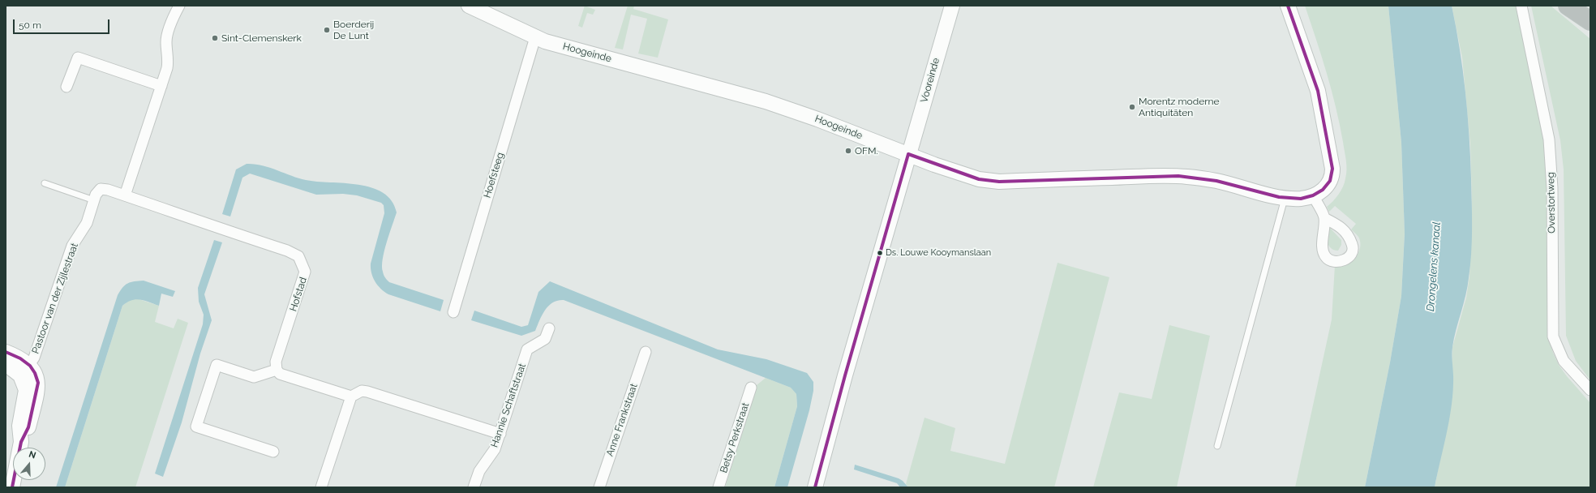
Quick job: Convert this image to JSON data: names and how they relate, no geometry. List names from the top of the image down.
{
  "streets": {
    "main road": ["Hoogeinde", "Vooreinde"],
    "street": [
      "Hoefsteeg",
      "Overstortweg",
      "Hofstad",
      "Pastoor van der Zijlestraat",
      "Hannie Schaftstraat",
      "Anne Frankstraat",
      "Betsy Perkstraat"
    ]
  },
  "crossings": [
    ["Hoogeinde", "Vooreinde"],
    ["Hoogeinde", "Hoefsteeg"],
    ["Hofstad", "Pastoor van der Zijlestraat"]
  ],
  "water": ["Drongelens kanaal"],
  "places": [
    "Boerderij De Lunt",
    "Sint-Clemenskerk",
    "Morentz moderne Antiquitäten",
    "OFM.",
    "Ds. Louwe Kooymanslaan"
  ],
  "scale_bar": "50 m",
  "north": "top"
}
